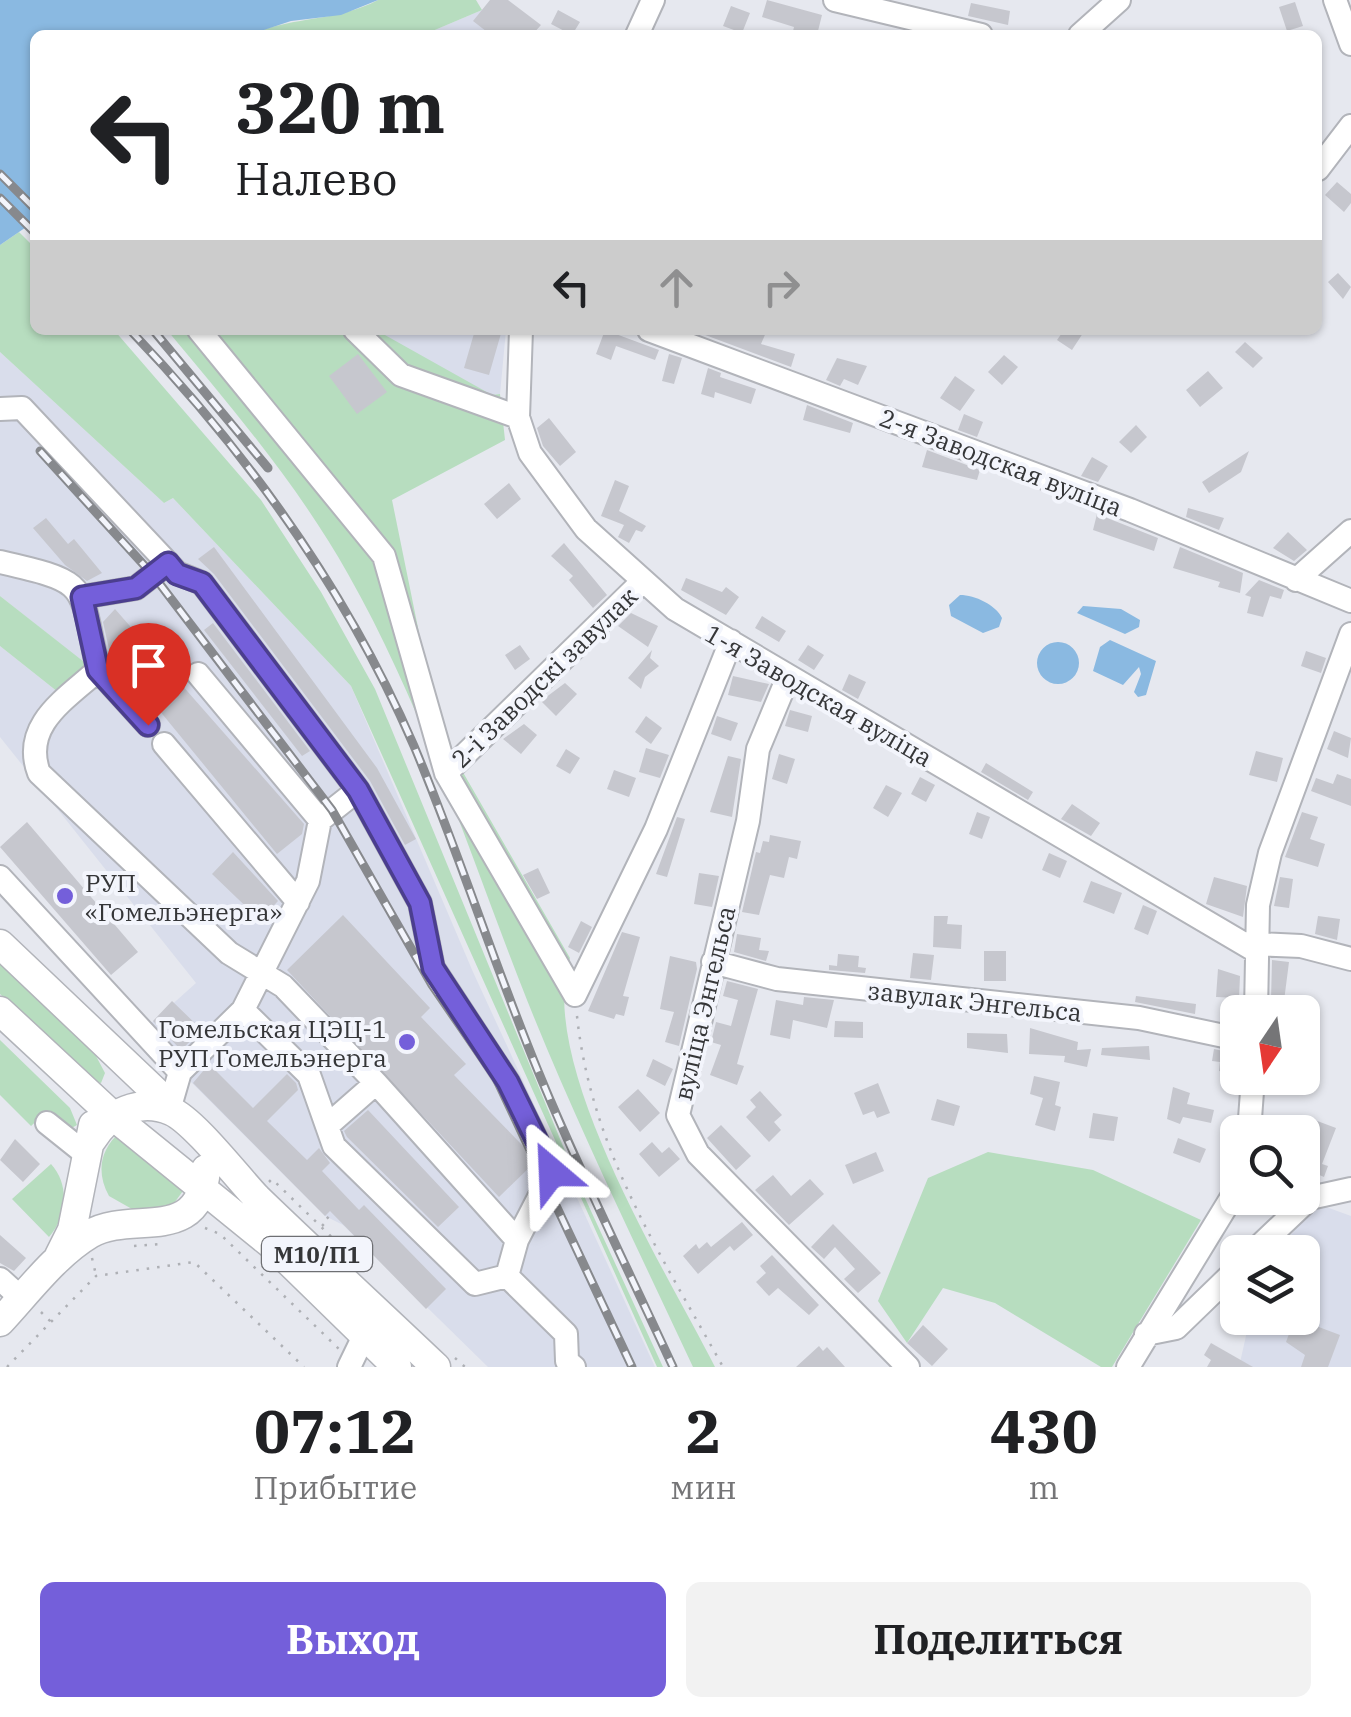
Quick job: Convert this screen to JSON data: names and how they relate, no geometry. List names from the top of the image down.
{
  "streets": {
    "main road": ["М10/П1"],
    "street": [
      "2-я Заводская вуліца",
      "2-і Заводскі завулак",
      "1-я Заводская вуліца",
      "завулак Энгельса",
      "вуліца Энгельса"
    ]
  },
  "crossings": [
    ["2-і Заводскі завулак", "1-я Заводская вуліца"],
    ["1-я Заводская вуліца", "вуліца Энгельса"],
    ["завулак Энгельса", "вуліца Энгельса"]
  ],
  "places": ["РУП «Гомельэнерга»", "Гомельская ЦЭЦ-1 РУП Гомельэнерга"],
  "north": "bottom",
  "page": {
    "turn": ["320 m", "Налево"],
    "eta": [
      "07:12",
      "Прибытие",
      "2",
      "мин",
      "430",
      "m"
    ],
    "buttons": ["Выход", "Поделиться"]
  }
}
